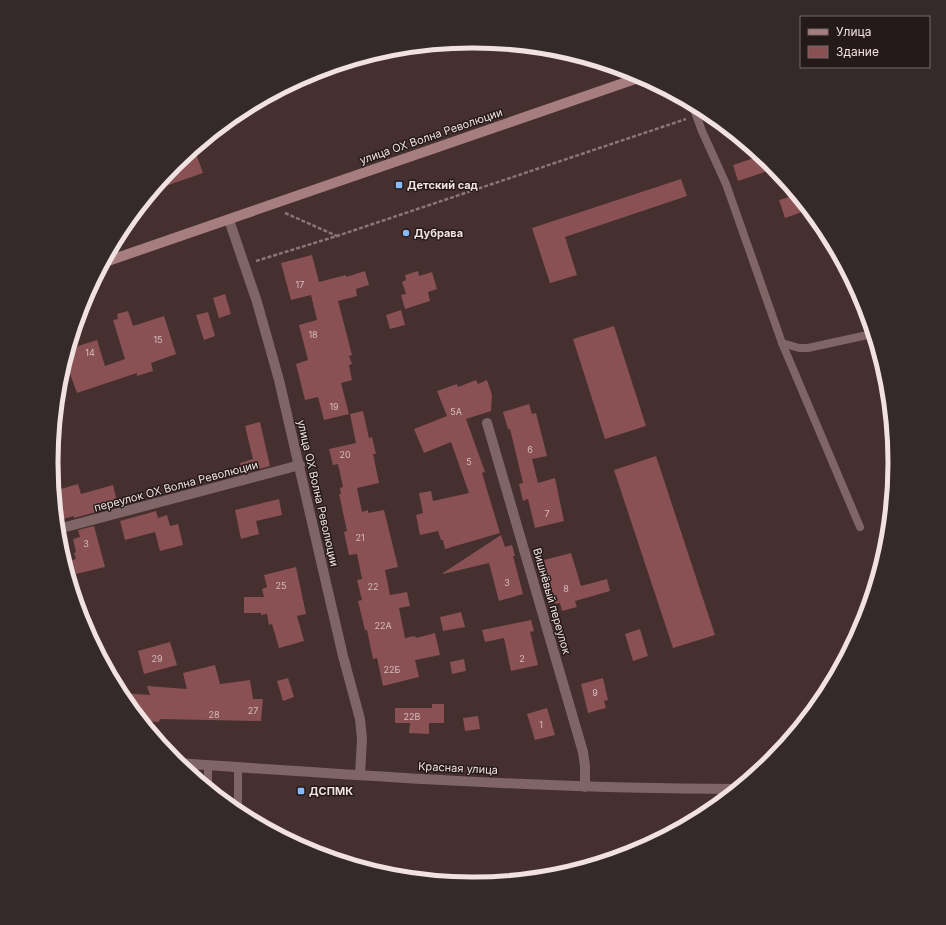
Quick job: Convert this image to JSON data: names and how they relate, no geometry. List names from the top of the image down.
{
  "streets": {
    "main road": ["улица ОХ Волна Революции"],
    "street": ["переулок ОХ Волна Революции", "Вишнёвый переулок", "Красная улица"]
  },
  "crossings": [
    ["улица ОХ Волна Революции", "переулок ОХ Волна Революции"],
    ["улица ОХ Волна Революции", "Красная улица"],
    ["Вишнёвый переулок", "Красная улица"]
  ],
  "places": {
    "transit": ["Детский сад", "ДСПМК"],
    "other": ["Дубрава"]
  },
  "house_numbers": [
    "17",
    "18",
    "15",
    "14",
    "19",
    "5А",
    "6",
    "20",
    "5",
    "7",
    "21",
    "3",
    "3",
    "25",
    "22",
    "8",
    "22А",
    "29",
    "2",
    "22Б",
    "9",
    "27",
    "28",
    "22В",
    "1"
  ],
  "legend": ["Улица", "Здание"]
}
